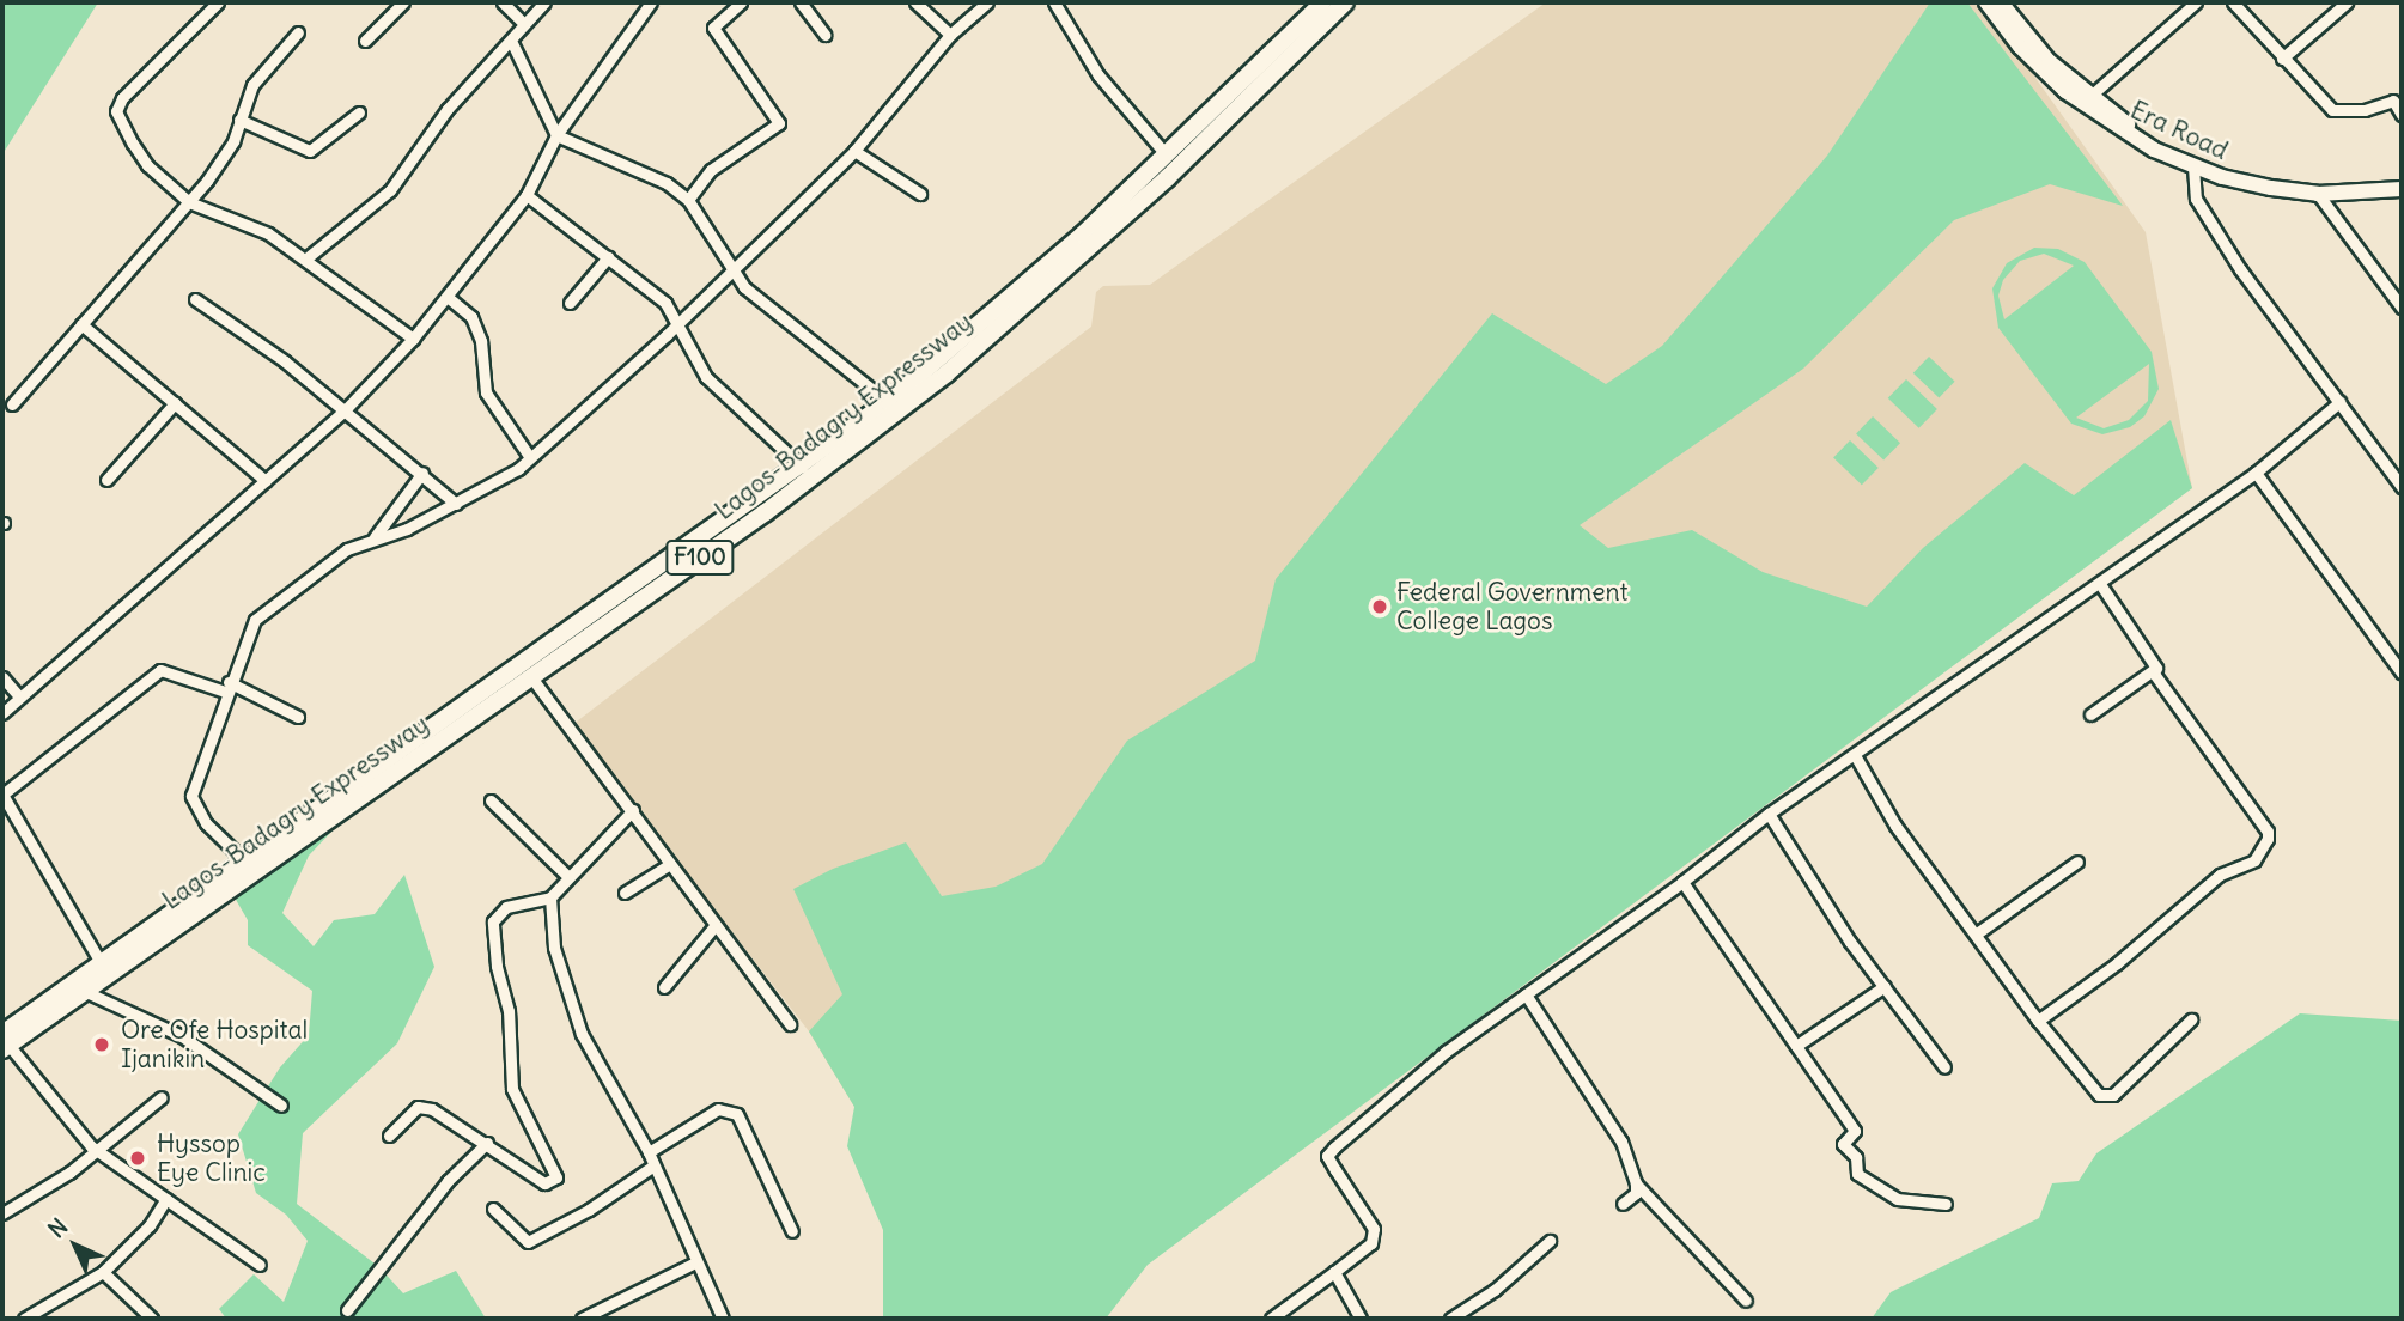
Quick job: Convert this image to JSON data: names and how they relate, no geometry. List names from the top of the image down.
{
  "streets": {
    "highway": ["Lagos-Badagry Expressway", "F100"],
    "main road": ["Era Road"]
  },
  "places": ["Federal Government College Lagos", "Ore Ofe Hospital Ijanikin", "Hyssop Eye Clinic"],
  "north": "top left"
}
